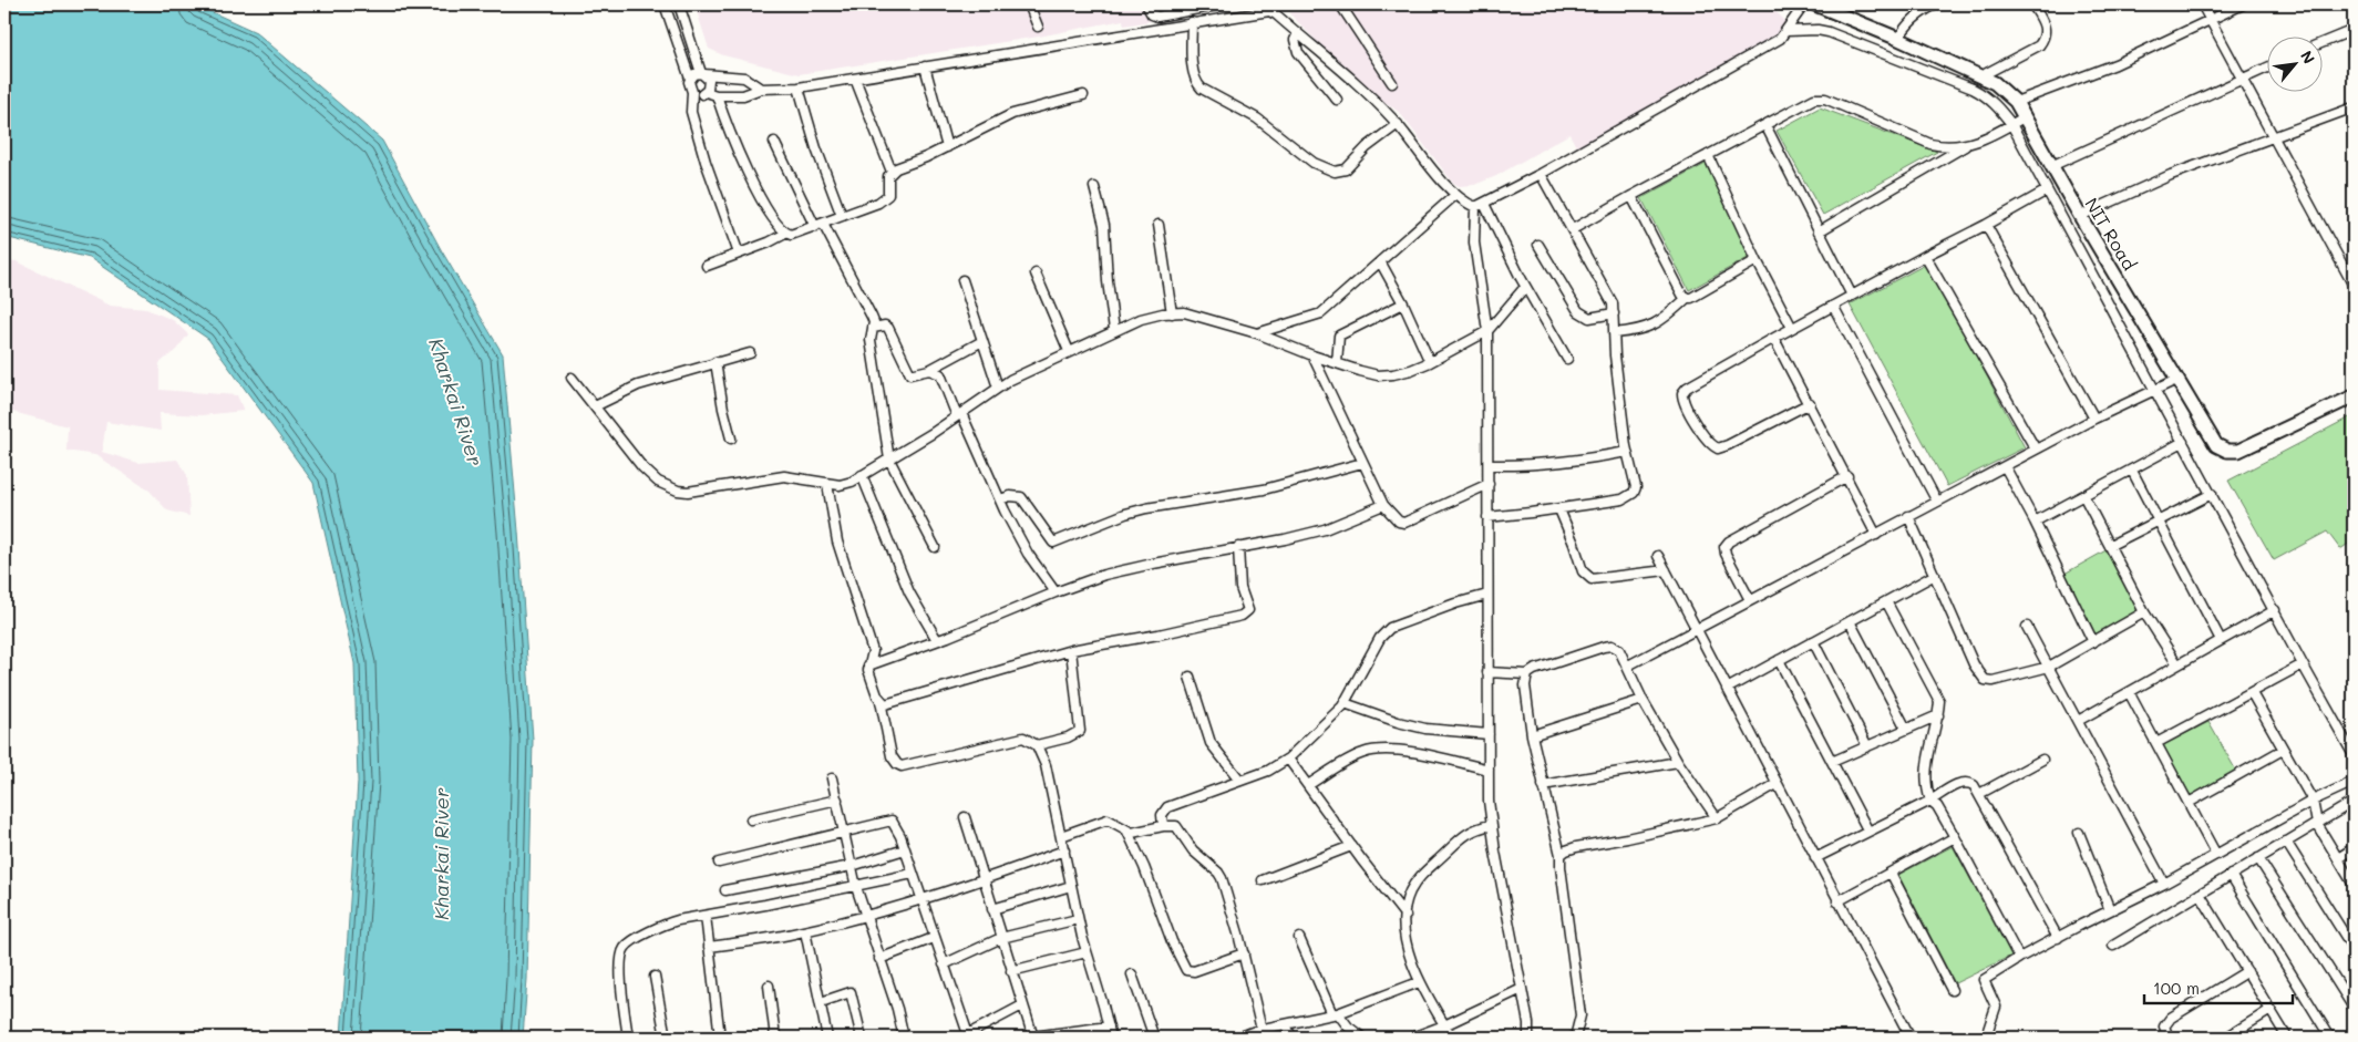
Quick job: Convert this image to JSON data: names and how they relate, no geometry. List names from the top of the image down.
{
  "streets": {
    "main road": ["NIT Road"]
  },
  "water": ["Kharkai River"],
  "scale_bar": "100 m",
  "north": "top right"
}
